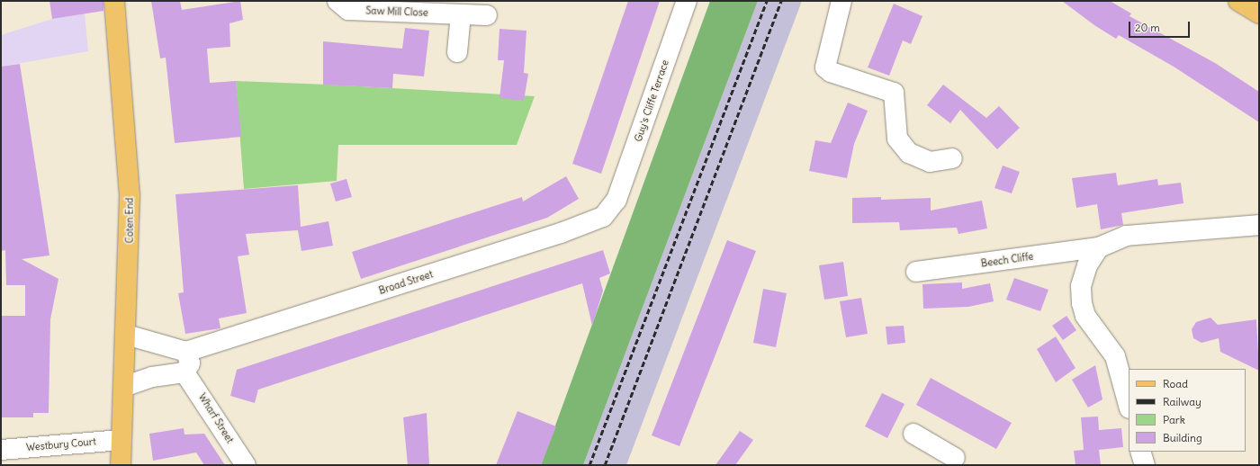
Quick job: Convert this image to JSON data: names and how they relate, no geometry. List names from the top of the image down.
{
  "streets": {
    "main road": ["Coten End"],
    "street": [
      "Saw Mill Close",
      "Guy's Cliffe Terrace",
      "Beech Cliffe",
      "Broad Street",
      "Wharf Street",
      "Westbury Court"
    ]
  },
  "crossings": [
    ["Guy's Cliffe Terrace", "Broad Street"],
    ["Coten End", "Westbury Court"]
  ],
  "legend": [
    "Road",
    "Railway",
    "Park",
    "Building"
  ],
  "scale_bar": "20 m"
}
